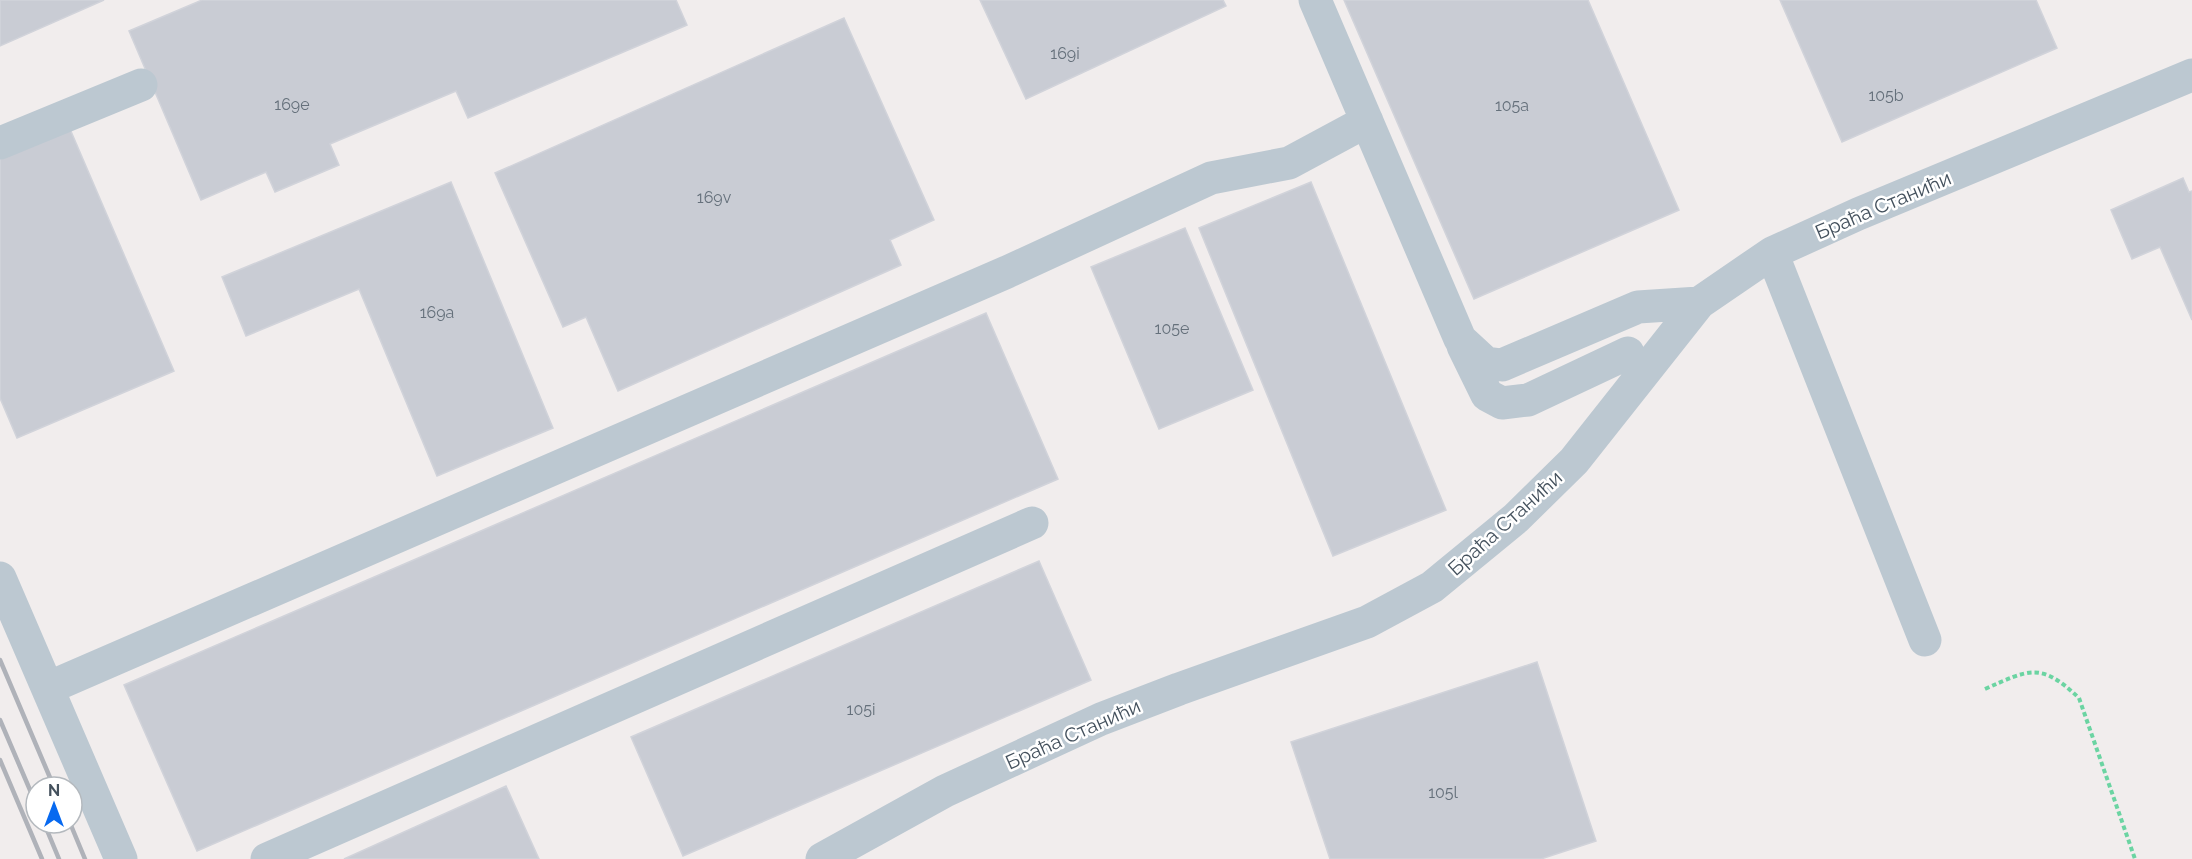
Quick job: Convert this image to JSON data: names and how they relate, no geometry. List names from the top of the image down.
{
  "streets": {
    "street": ["Браћа Станићи"]
  },
  "house_numbers": [
    "169i",
    "105b",
    "169e",
    "105a",
    "169v",
    "169a",
    "105e",
    "105i",
    "105l"
  ],
  "north": "top"
}
